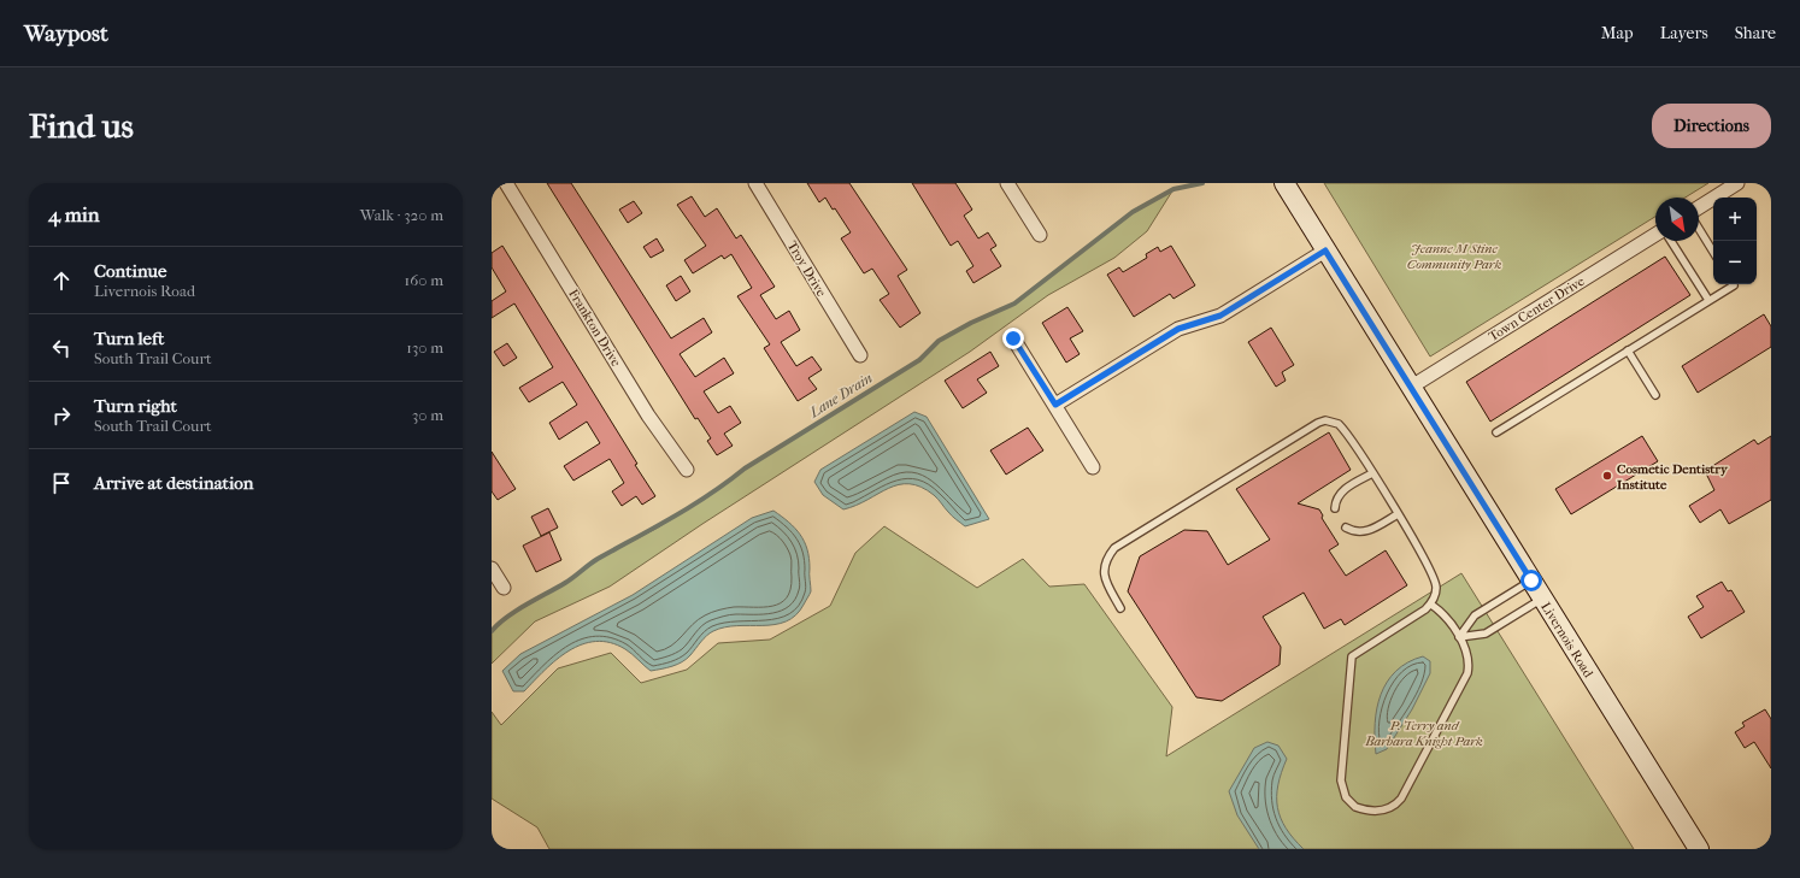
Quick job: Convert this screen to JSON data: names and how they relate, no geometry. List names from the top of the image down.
{
  "streets": {
    "main road": ["Livernois Road"],
    "street": ["Troy Drive", "Town Center Drive", "Frankton Drive"]
  },
  "crossings": [
    ["Town Center Drive", "Livernois Road"]
  ],
  "water": ["Lane Drain"],
  "parks": ["Jeanne M Stine Community Park", "P. Terry and Barbara Knight Park"],
  "places": ["Cosmetic Dentistry Institute"],
  "north": "bottom right",
  "page": {
    "header": "Waypost",
    "nav": ["Map", "Layers", "Share"],
    "buttons": "Directions",
    "title": "Find us",
    "heading": ["4 min", "Walk · 320 m"],
    "map_buttons": ["+", "−"],
    "list": [
      ["Continue", "Livernois Road", "160 m"],
      ["Turn left", "South Trail Court", "130 m"],
      ["Turn right", "South Trail Court", "30 m"],
      "Arrive at destination"
    ]
  }
}
